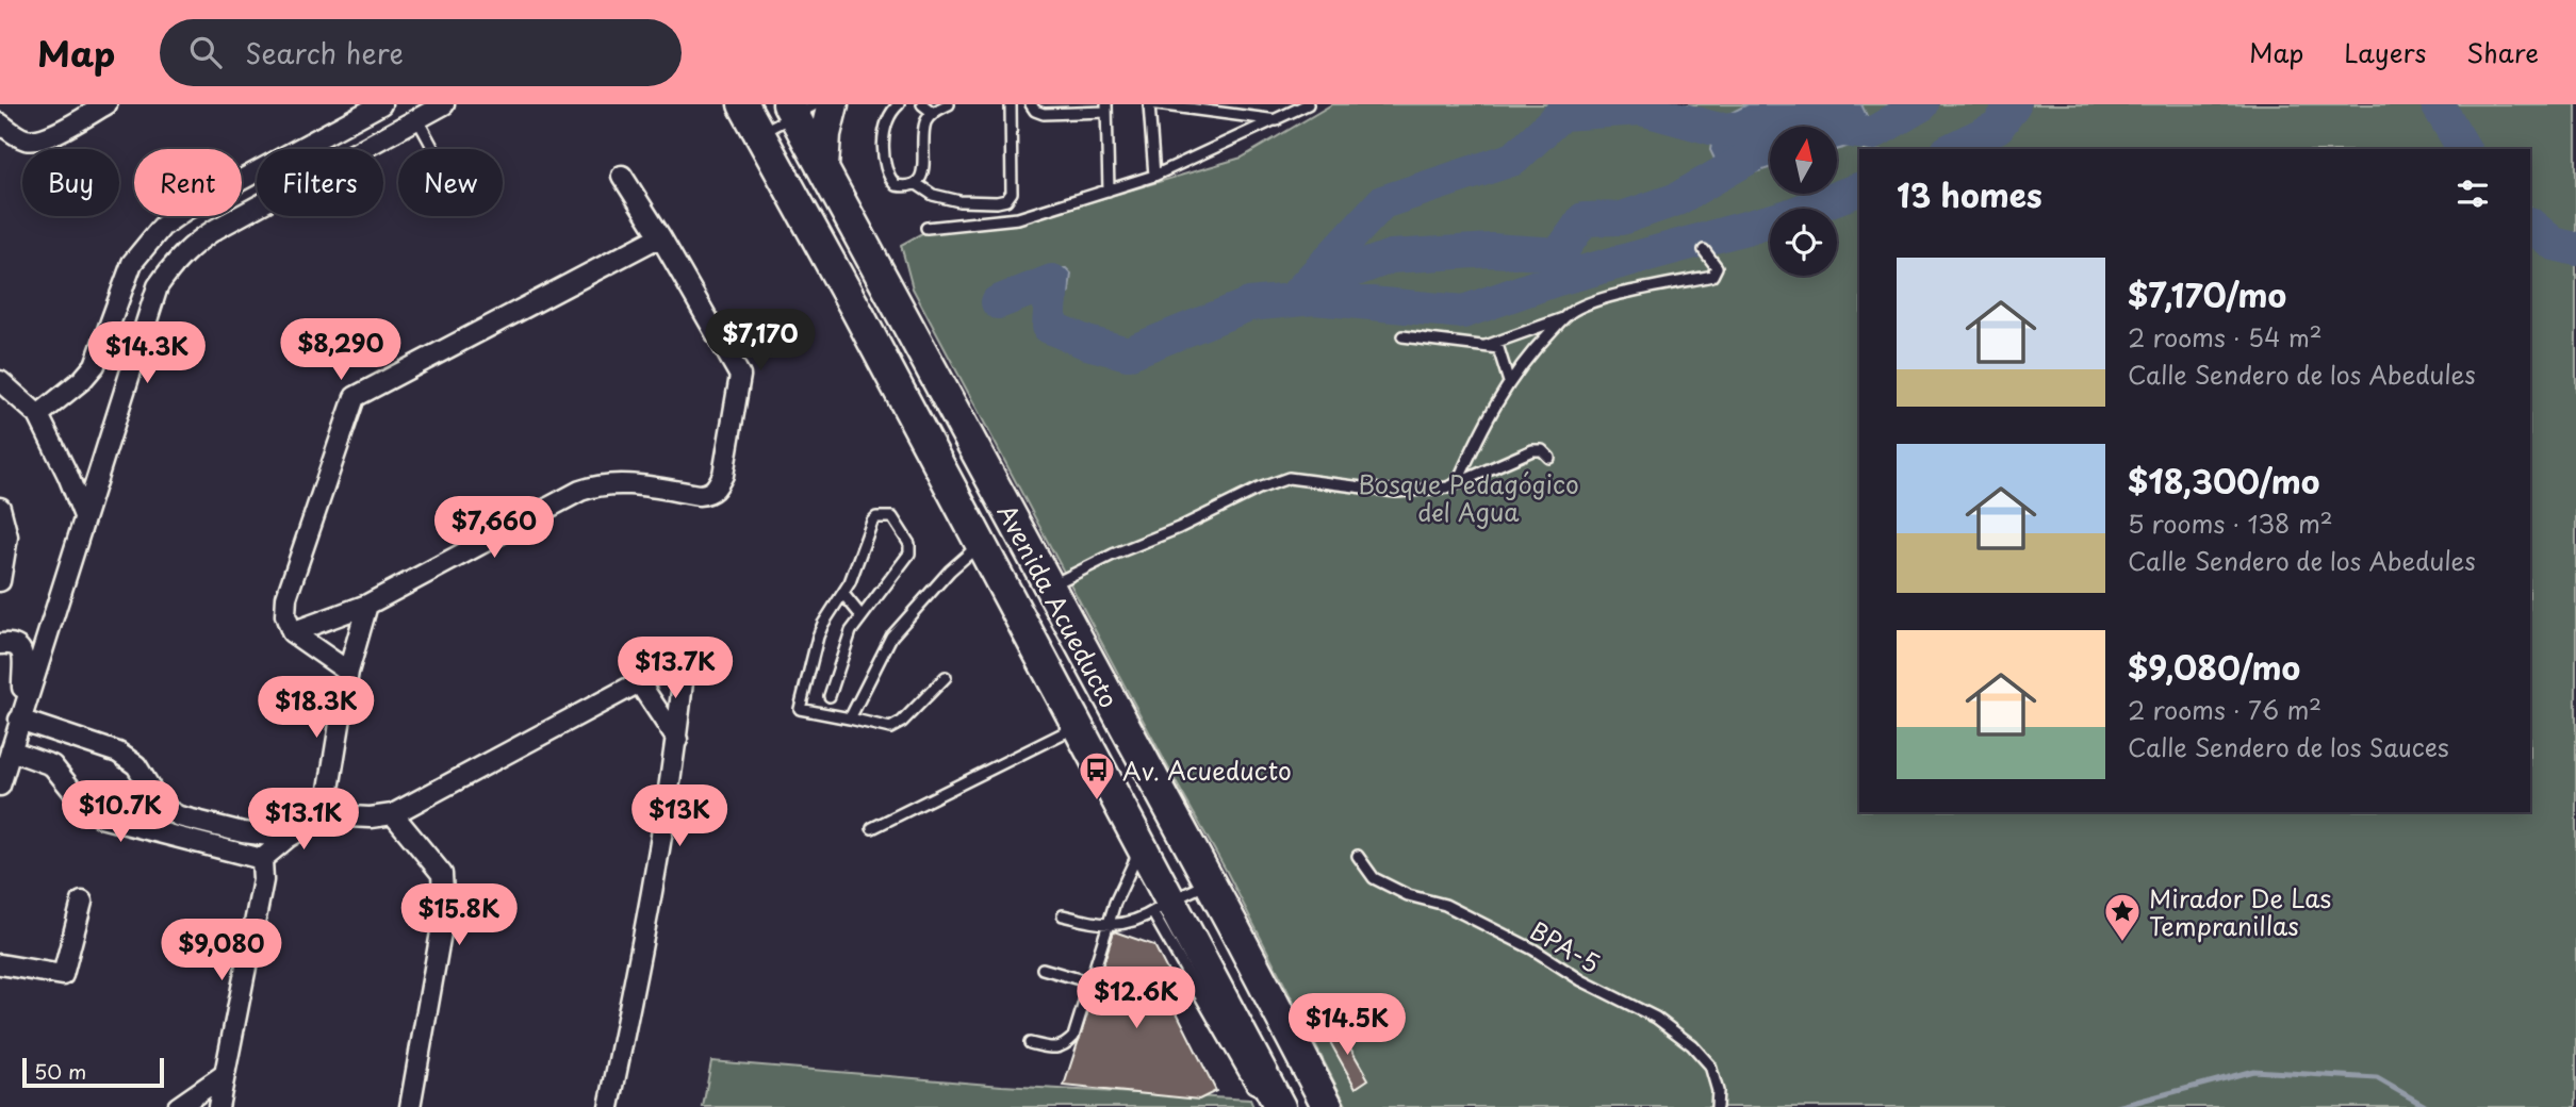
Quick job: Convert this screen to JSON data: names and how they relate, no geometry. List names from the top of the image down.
{
  "streets": {
    "main road": ["Avenida Acueducto"],
    "lane": ["BPA-5"]
  },
  "parks": ["Bosque Pedagógico del Agua"],
  "places": {
    "bus stop": ["Av. Acueducto"],
    "place": ["Mirador De Las Tempranillas"]
  },
  "scale_bar": "50 m",
  "north": "top",
  "page": {
    "header": "Map",
    "search": "Search here",
    "nav": ["Map", "Layers", "Share"],
    "chip": [
      "Buy",
      "Rent",
      "Filters",
      "New"
    ],
    "heading": "13 homes",
    "list": [
      {
        "name": "$7,170/mo",
        "note": "2 rooms · 54 m² · Calle Sendero de los Abedules"
      },
      {
        "name": "$18,300/mo",
        "note": "5 rooms · 138 m² · Calle Sendero de los Abedules"
      },
      {
        "name": "$9,080/mo",
        "note": "2 rooms · 76 m² · Calle Sendero de los Sauces"
      }
    ],
    "price": [
      "$7,170",
      "$8,290",
      "$14.3K",
      "$7,660",
      "$13.7K",
      "$18.3K",
      "$10.7K",
      "$13K",
      "$13.1K",
      "$15.8K",
      "$9,080",
      "$12.6K",
      "$14.5K"
    ],
    "scale": "50 m"
  }
}
